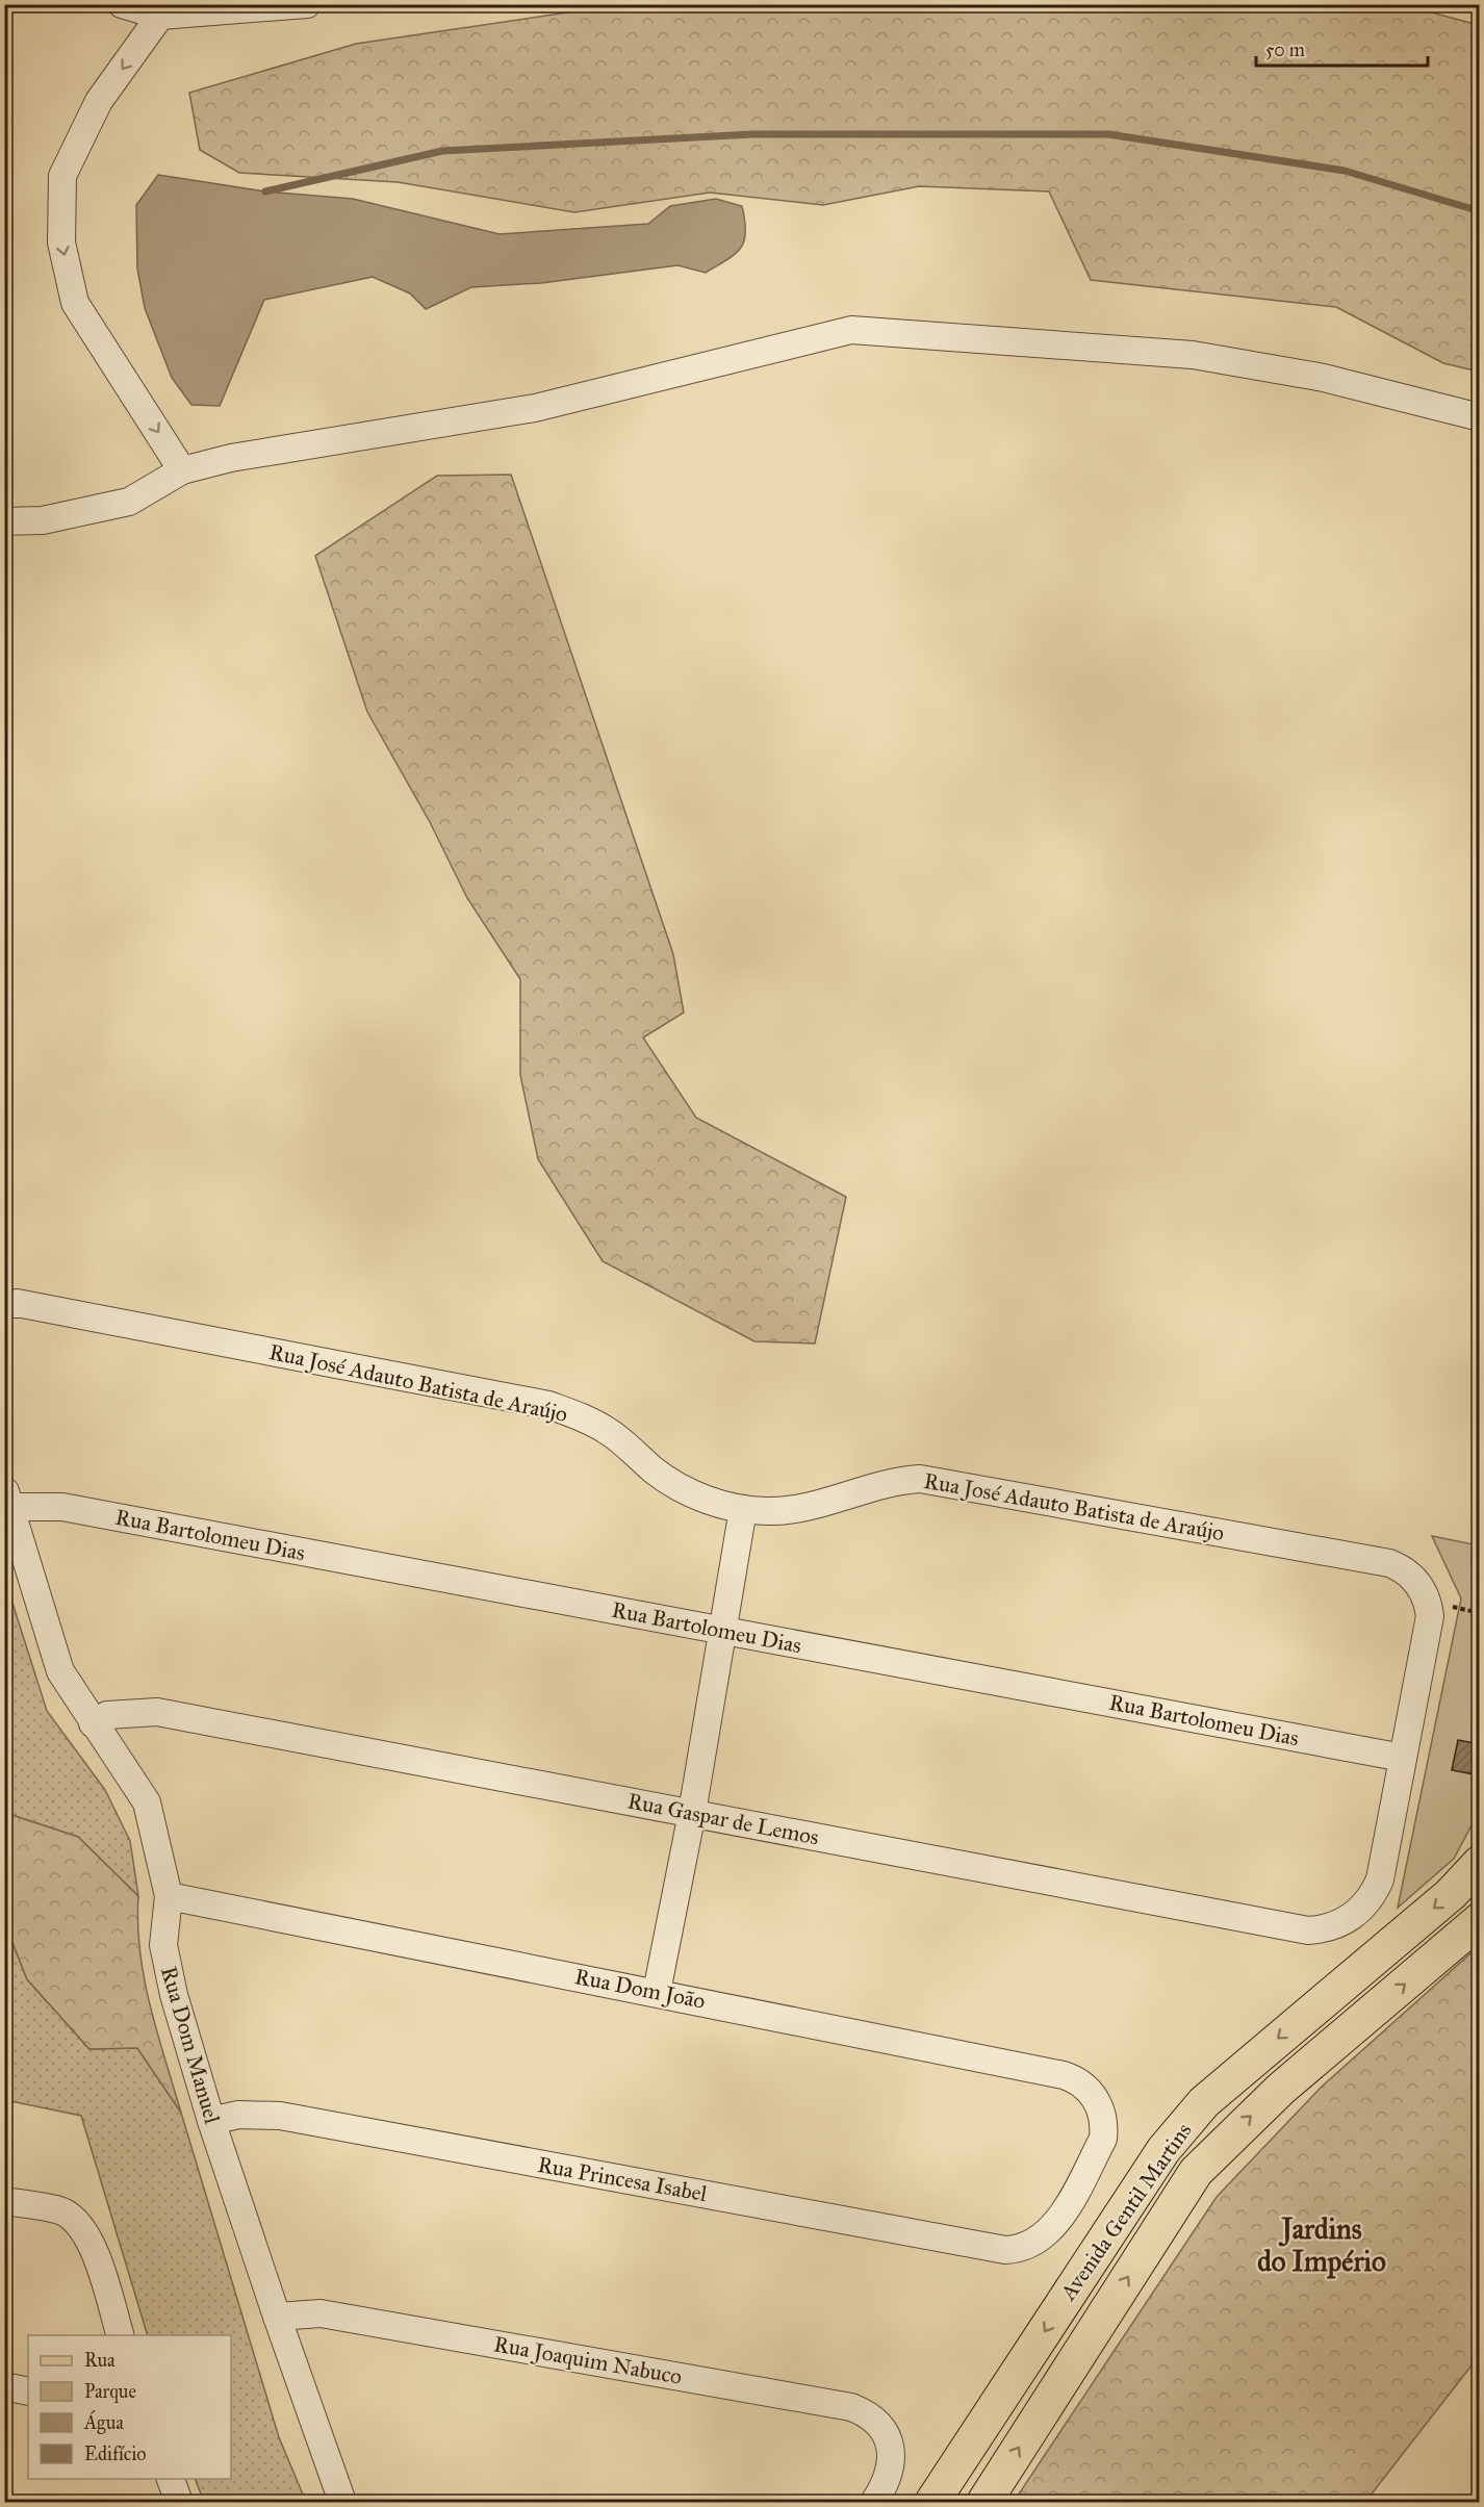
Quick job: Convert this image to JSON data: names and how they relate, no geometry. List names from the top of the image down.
{
  "streets": {
    "main road": ["Avenida Gentil Martins"],
    "street": [
      "Rua José Adauto Batista de Araújo",
      "Rua Bartolomeu Dias",
      "Rua Gaspar de Lemos",
      "Rua Dom João",
      "Rua Dom Manuel",
      "Rua Princesa Isabel",
      "Rua Joaquim Nabuco"
    ]
  },
  "crossings": [
    ["Rua José Adauto Batista de Araújo", "Rua Bartolomeu Dias"],
    ["Rua José Adauto Batista de Araújo", "Rua Gaspar de Lemos"],
    ["Rua Bartolomeu Dias", "Rua Gaspar de Lemos"],
    ["Rua Bartolomeu Dias", "Rua Dom Manuel"],
    ["Rua Gaspar de Lemos", "Rua Dom Manuel"],
    ["Rua Dom João", "Rua Dom Manuel"],
    ["Rua Dom João", "Rua Princesa Isabel"],
    ["Rua Dom Manuel", "Rua Princesa Isabel"],
    ["Rua Dom Manuel", "Rua Joaquim Nabuco"]
  ],
  "districts": ["Jardins do Império"],
  "legend": [
    "Rua",
    "Parque",
    "Água",
    "Edifício"
  ],
  "scale_bar": "50 m"
}
